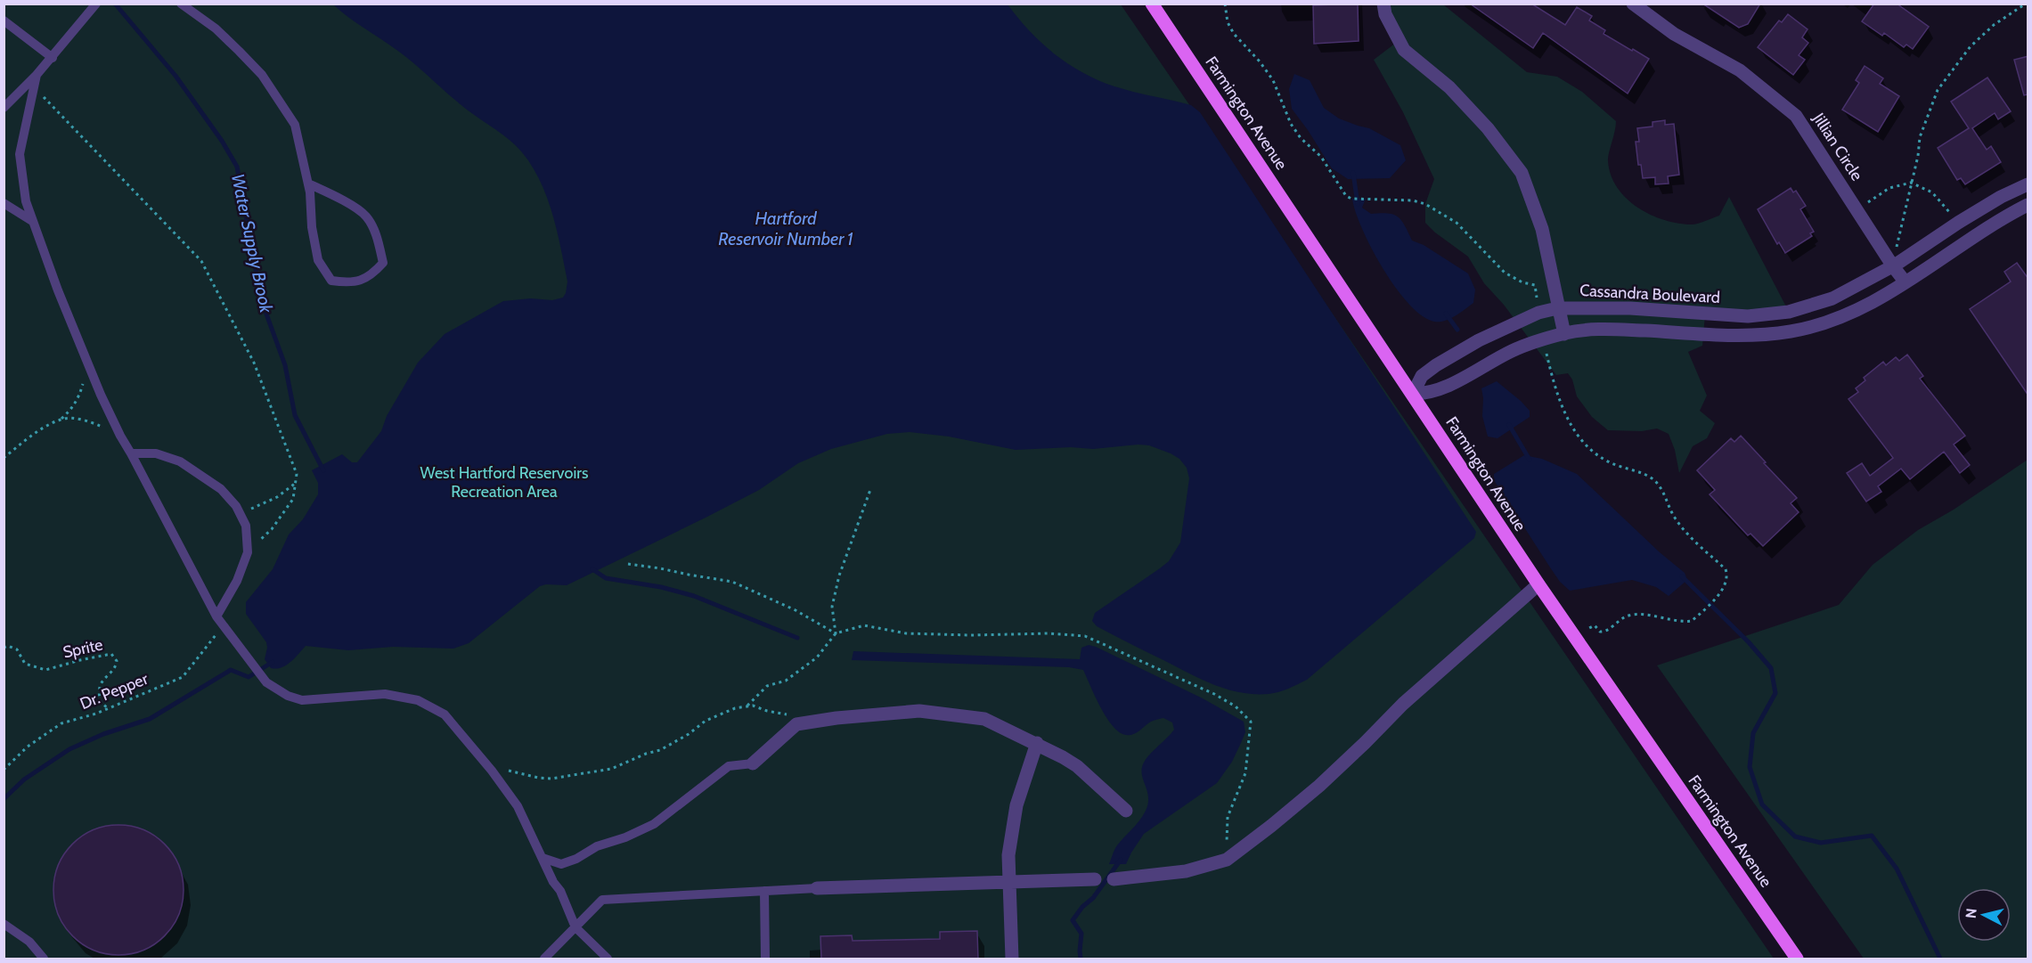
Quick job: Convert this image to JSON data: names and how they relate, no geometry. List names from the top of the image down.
{
  "streets": {
    "main road": ["Farmington Avenue"],
    "street": ["Jillian Circle", "Cassandra Boulevard"],
    "path": ["Sprite", "Dr. Pepper"]
  },
  "crossings": [
    ["Farmington Avenue", "Cassandra Boulevard"],
    ["Jillian Circle", "Cassandra Boulevard"],
    ["Sprite", "Dr. Pepper"]
  ],
  "water": ["Hartford Reservoir Number 1", "Water Supply Brook"],
  "parks": ["West Hartford Reservoirs Recreation Area"],
  "north": "left"
}
